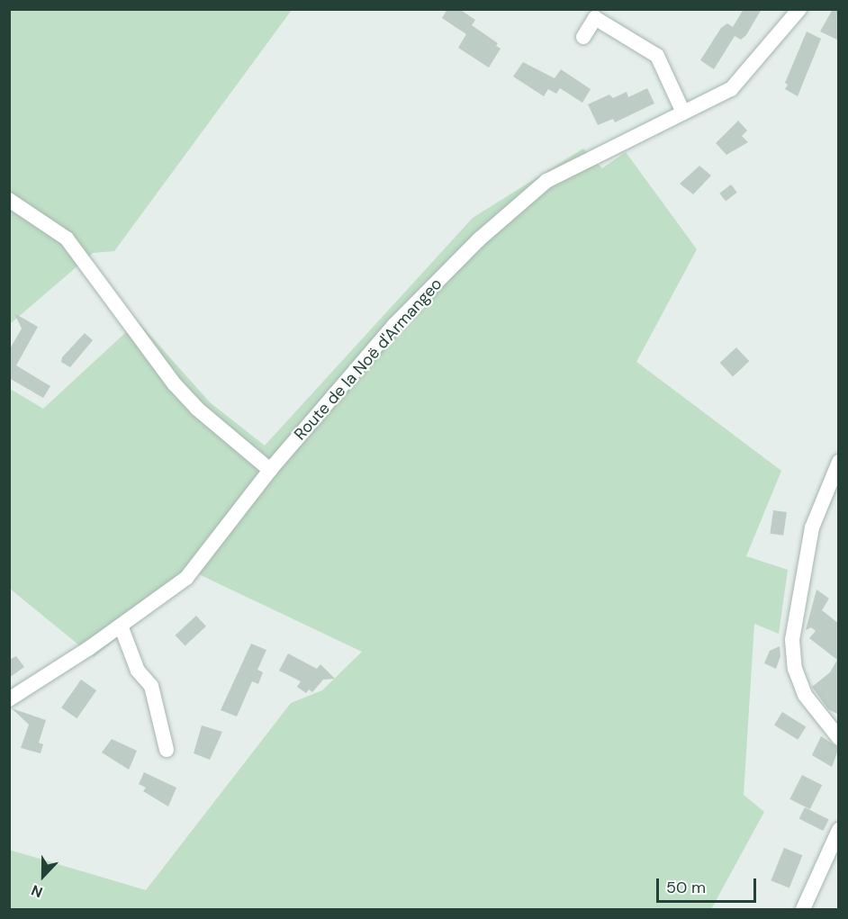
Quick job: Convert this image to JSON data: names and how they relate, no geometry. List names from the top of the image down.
{
  "streets": {
    "street": ["Route de la Noë d'Armangeo"]
  },
  "scale_bar": "50 m",
  "north": "bottom"
}
